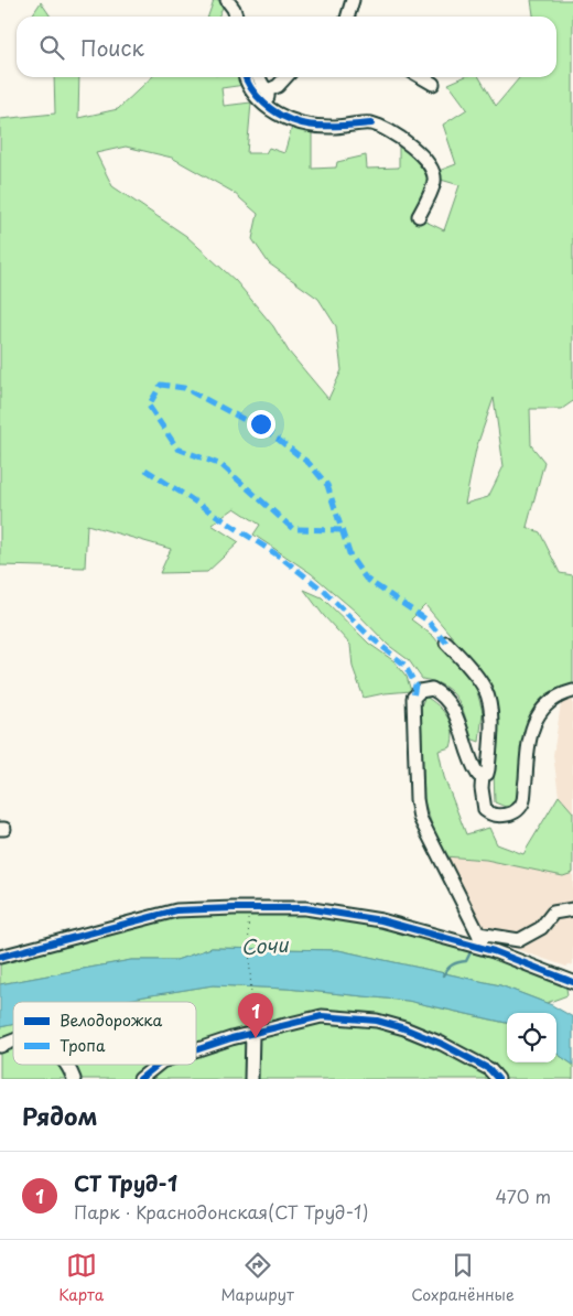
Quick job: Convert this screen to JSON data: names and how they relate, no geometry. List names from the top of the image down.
{
  "water": ["Сочи"],
  "legend": ["Велодорожка", "Тропа"],
  "page": {
    "search": "Поиск",
    "pins": "1",
    "heading": "Рядом",
    "list": [
      {
        "mark": "1",
        "name": "СТ Труд-1",
        "note": "Парк · Краснодонская(СТ Труд-1)",
        "value": "470 m"
      }
    ],
    "nav": ["Карта", "Маршрут", "Сохранённые"]
  }
}
